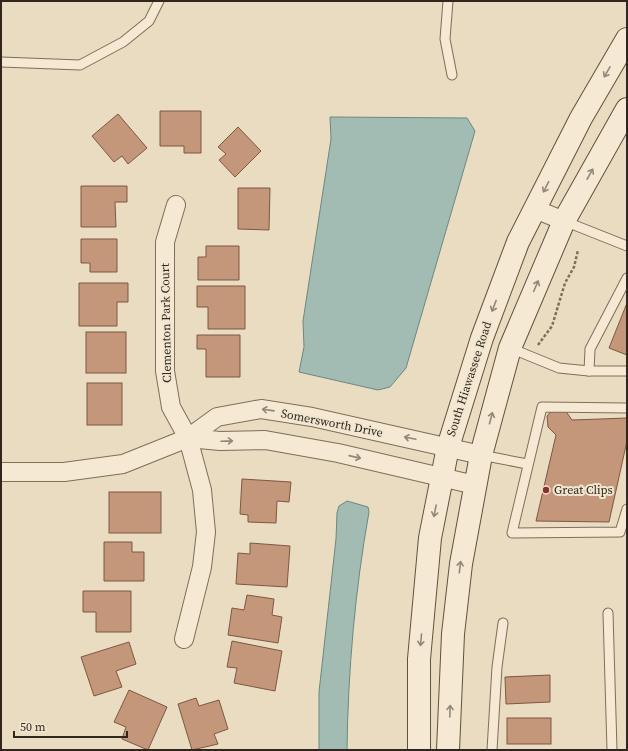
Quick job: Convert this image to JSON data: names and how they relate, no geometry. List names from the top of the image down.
{
  "streets": {
    "street": ["Clementon Park Court", "South Hiawassee Road", "Somersworth Drive"]
  },
  "crossings": [
    ["Clementon Park Court", "Somersworth Drive"],
    ["South Hiawassee Road", "Somersworth Drive"]
  ],
  "places": ["Great Clips"],
  "scale_bar": "50 m"
}
